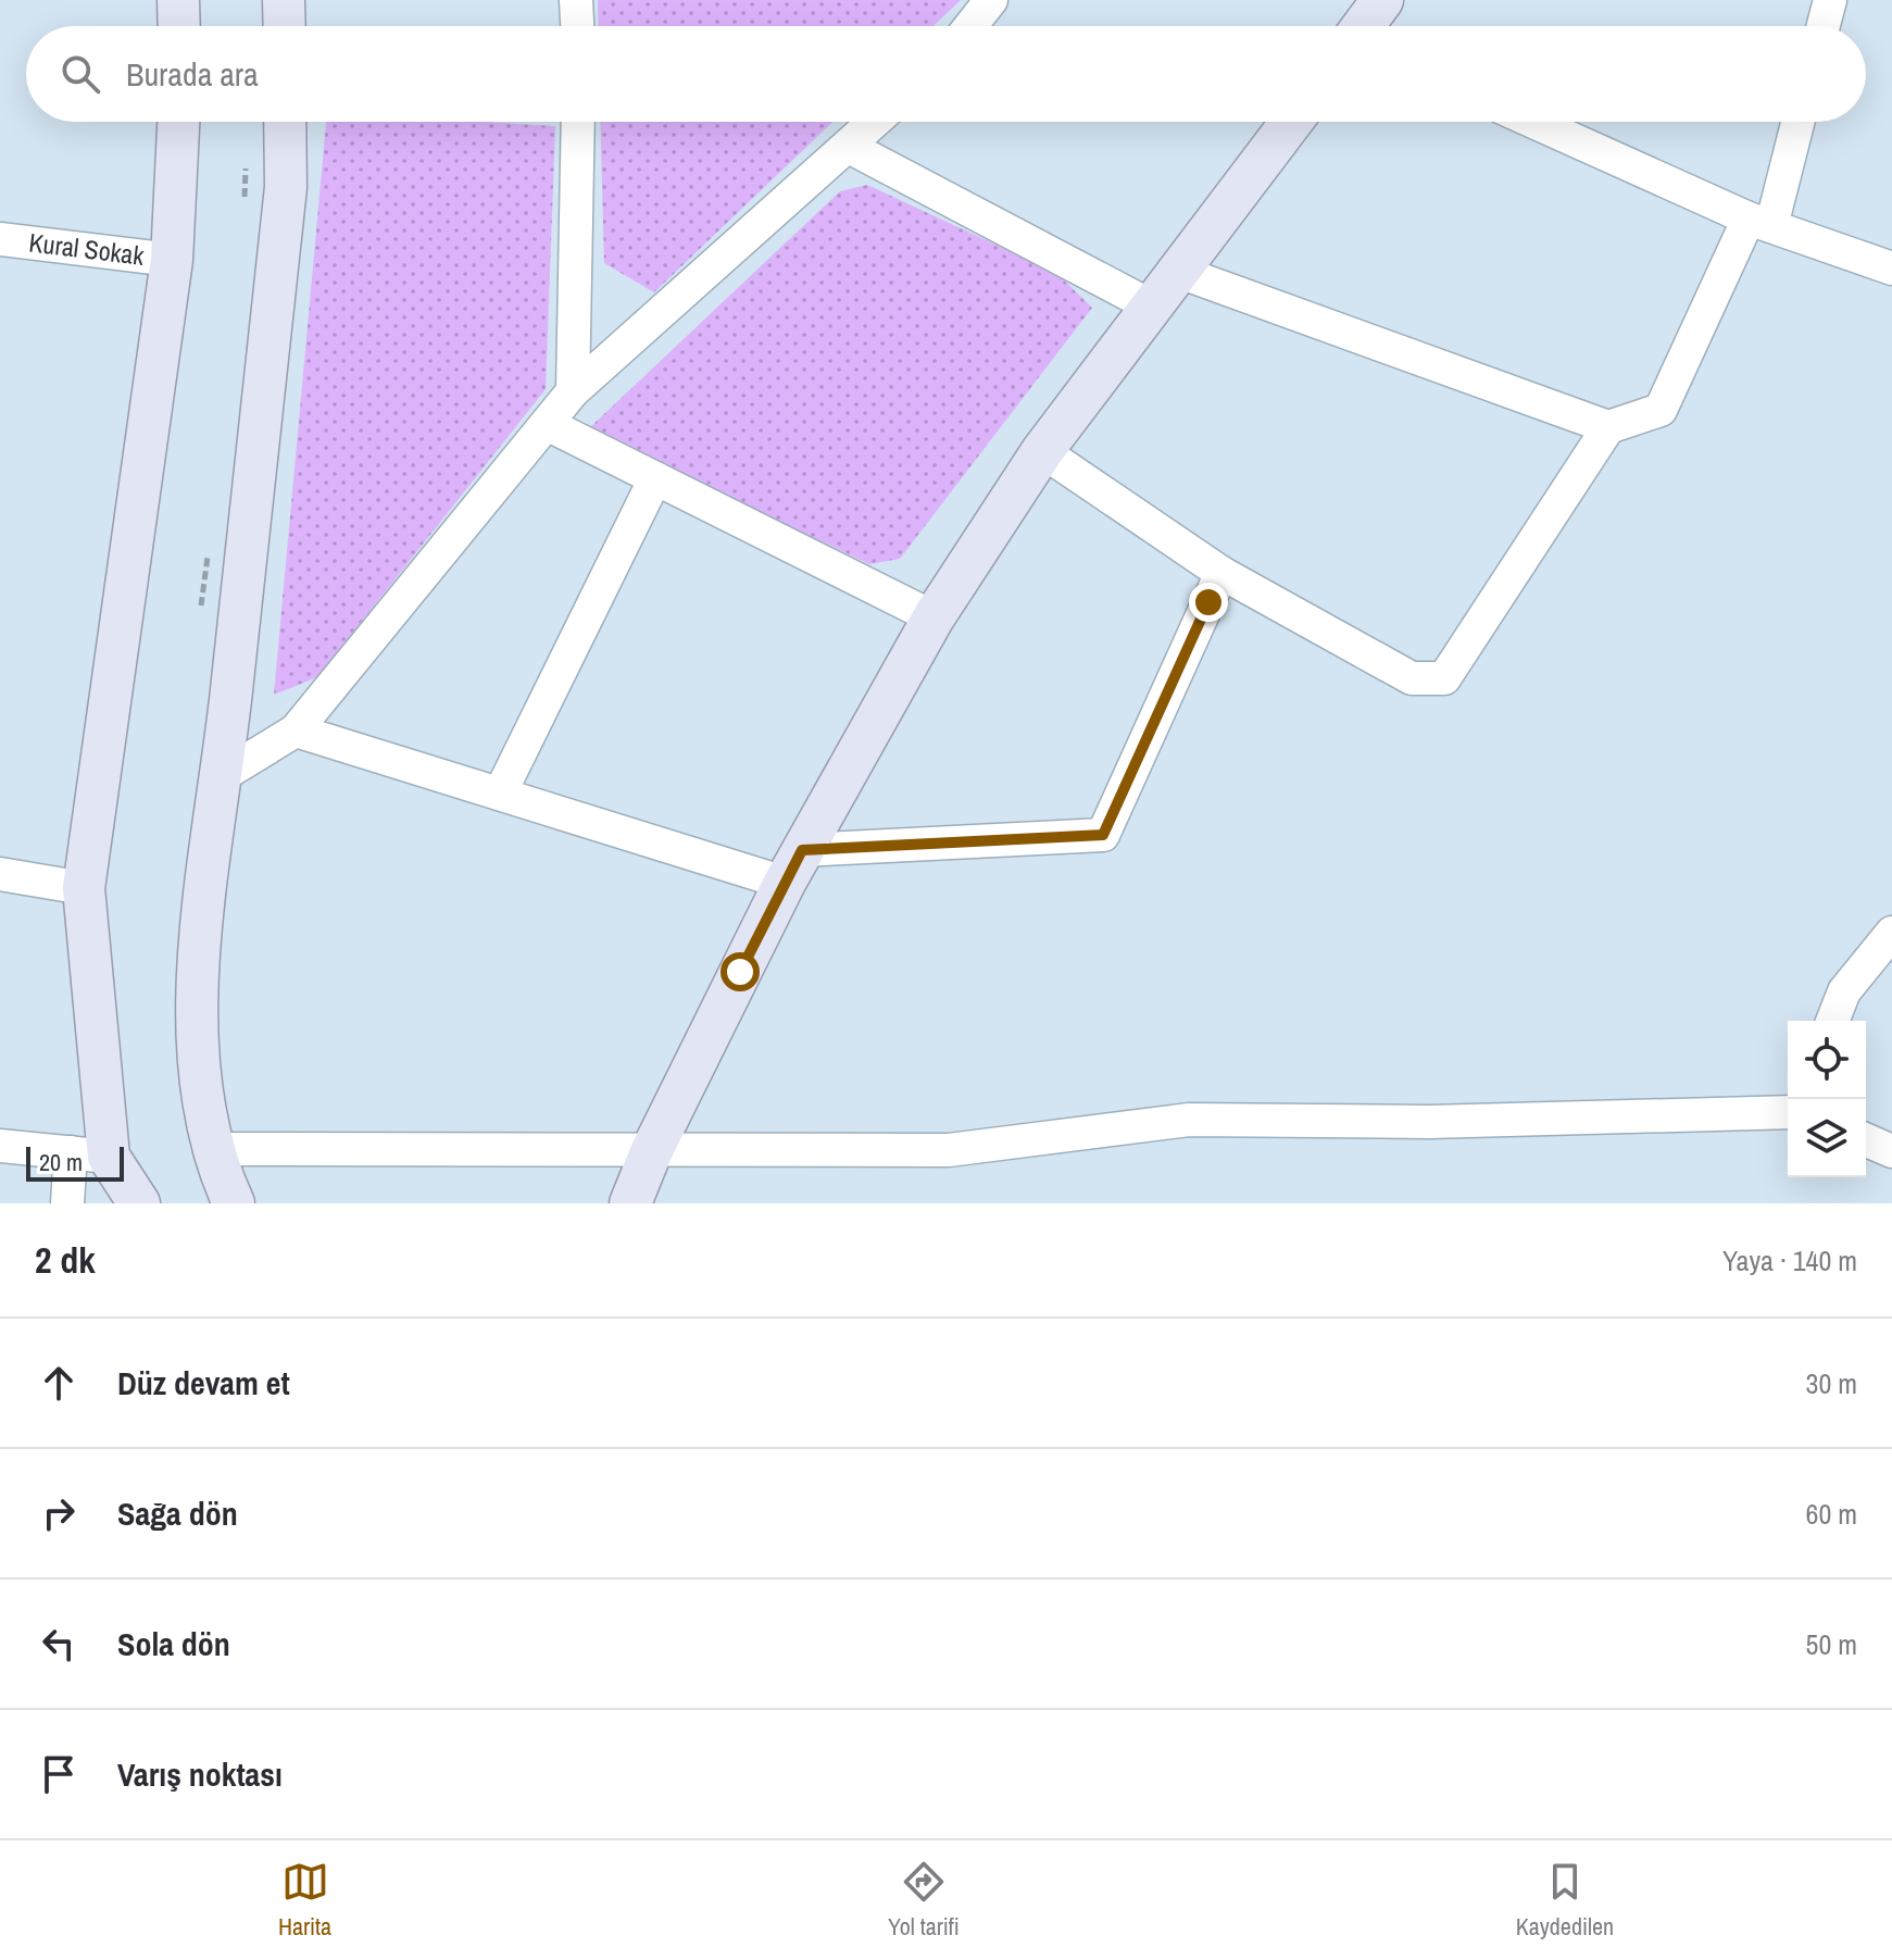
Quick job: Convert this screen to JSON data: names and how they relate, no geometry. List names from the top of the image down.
{
  "streets": {
    "street": ["Kural Sokak"]
  },
  "scale_bar": "20 m",
  "page": {
    "search": "Burada ara",
    "scale": "20 m",
    "heading": ["2 dk", "Yaya · 140 m"],
    "list": [
      ["Düz devam et", "30 m"],
      ["Sağa dön", "60 m"],
      ["Sola dön", "50 m"],
      "Varış noktası"
    ],
    "nav": ["Harita", "Yol tarifi", "Kaydedilen"]
  }
}
